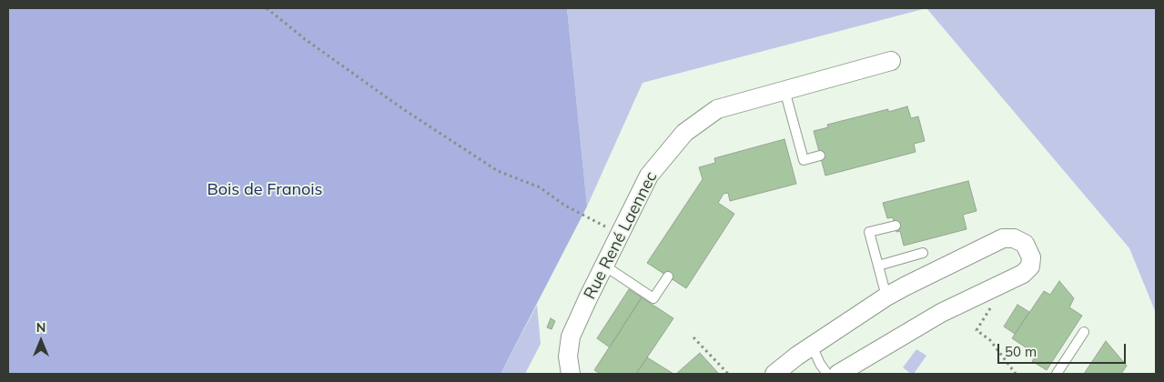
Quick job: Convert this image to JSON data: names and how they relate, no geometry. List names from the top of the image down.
{
  "streets": {
    "street": ["Rue René Laennec"]
  },
  "parks": ["Bois de Franois"],
  "scale_bar": "50 m",
  "north": "top"
}
